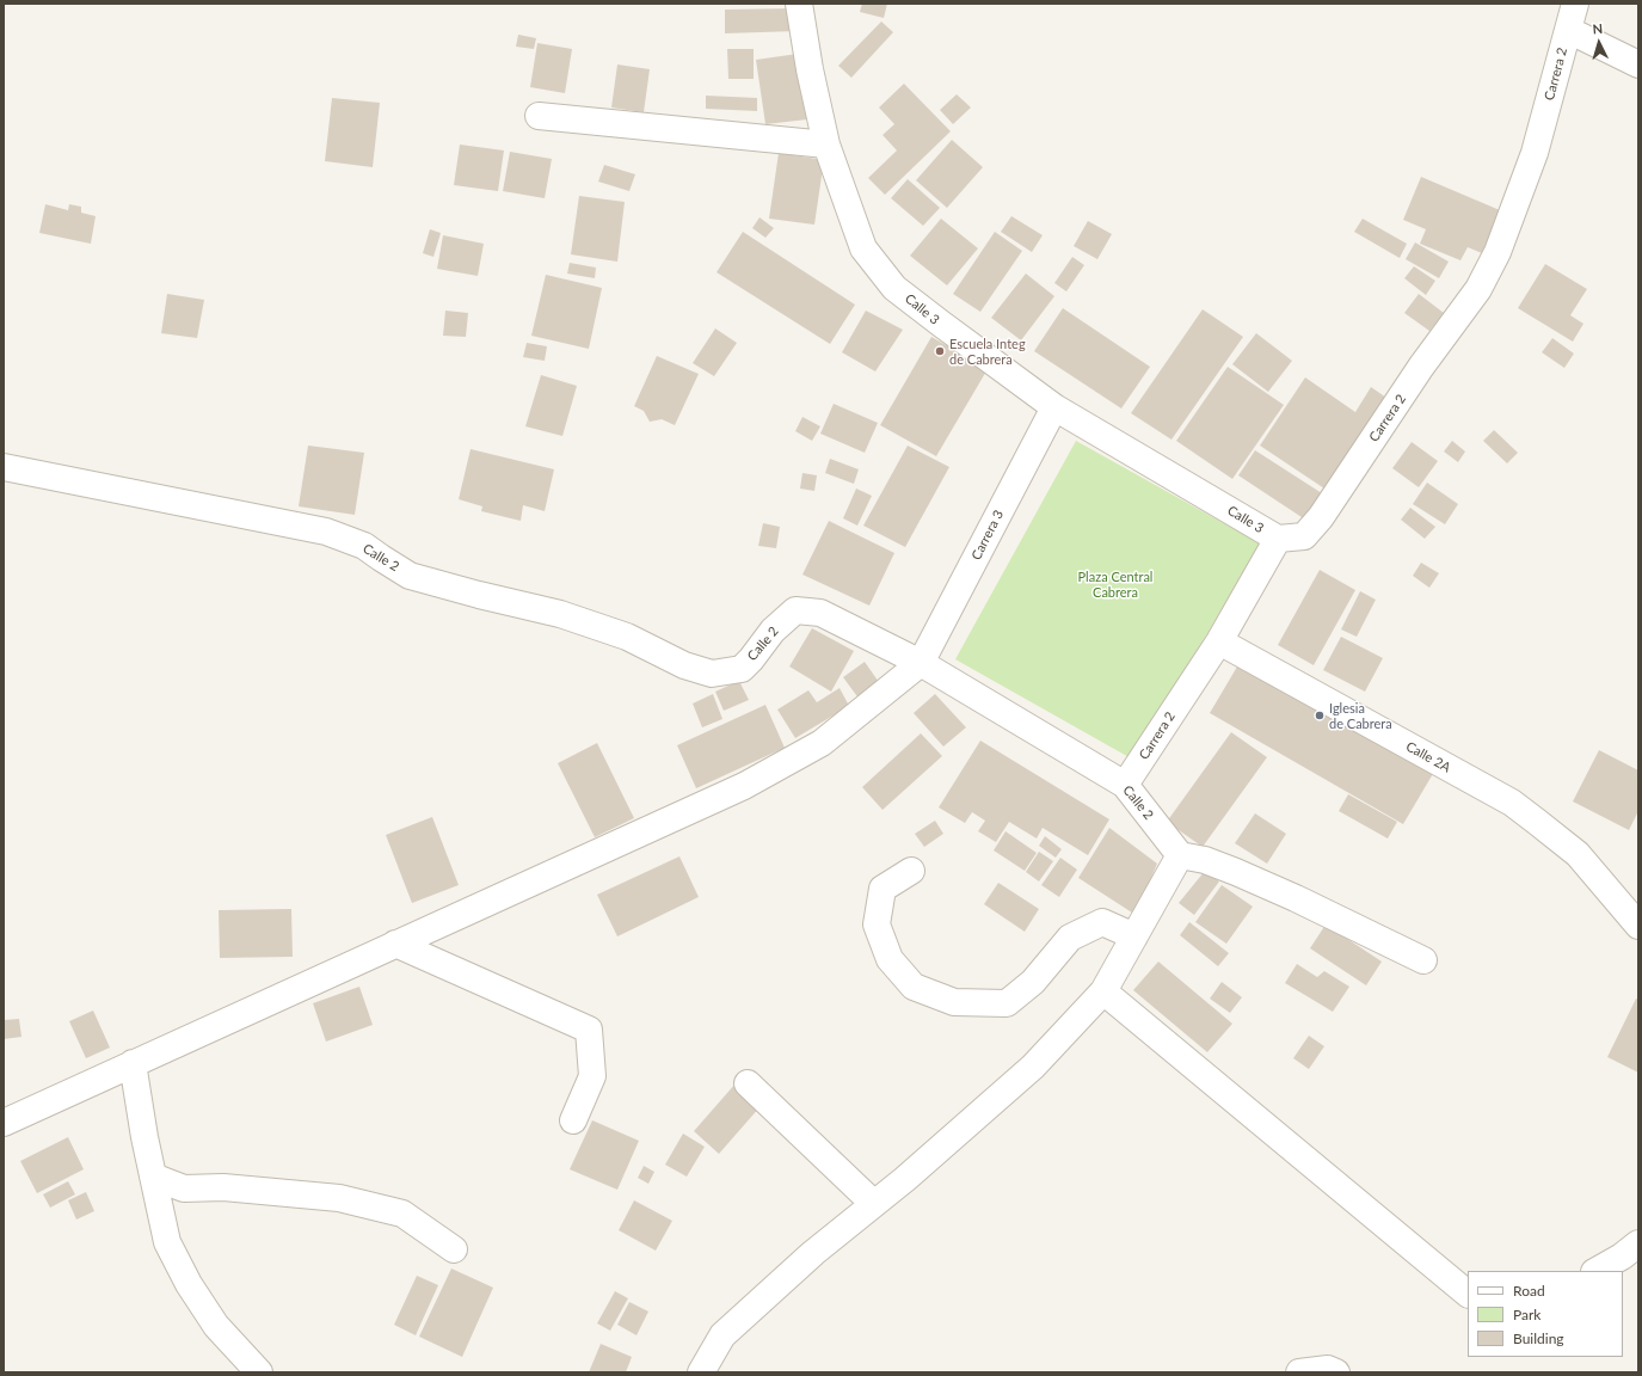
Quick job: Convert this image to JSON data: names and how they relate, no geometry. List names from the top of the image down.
{
  "streets": {
    "street": [
      "Carrera 2",
      "Calle 3",
      "Carrera 3",
      "Calle 2",
      "Calle 2A"
    ]
  },
  "crossings": [
    ["Carrera 2", "Calle 3"],
    ["Carrera 2", "Calle 2"],
    ["Carrera 2", "Calle 2A"],
    ["Calle 3", "Carrera 3"],
    ["Carrera 3", "Calle 2"]
  ],
  "parks": ["Plaza Central Cabrera"],
  "places": ["Escuela Integ de Cabrera", "Iglesia de Cabrera"],
  "legend": ["Road", "Park", "Building"],
  "north": "top"
}
